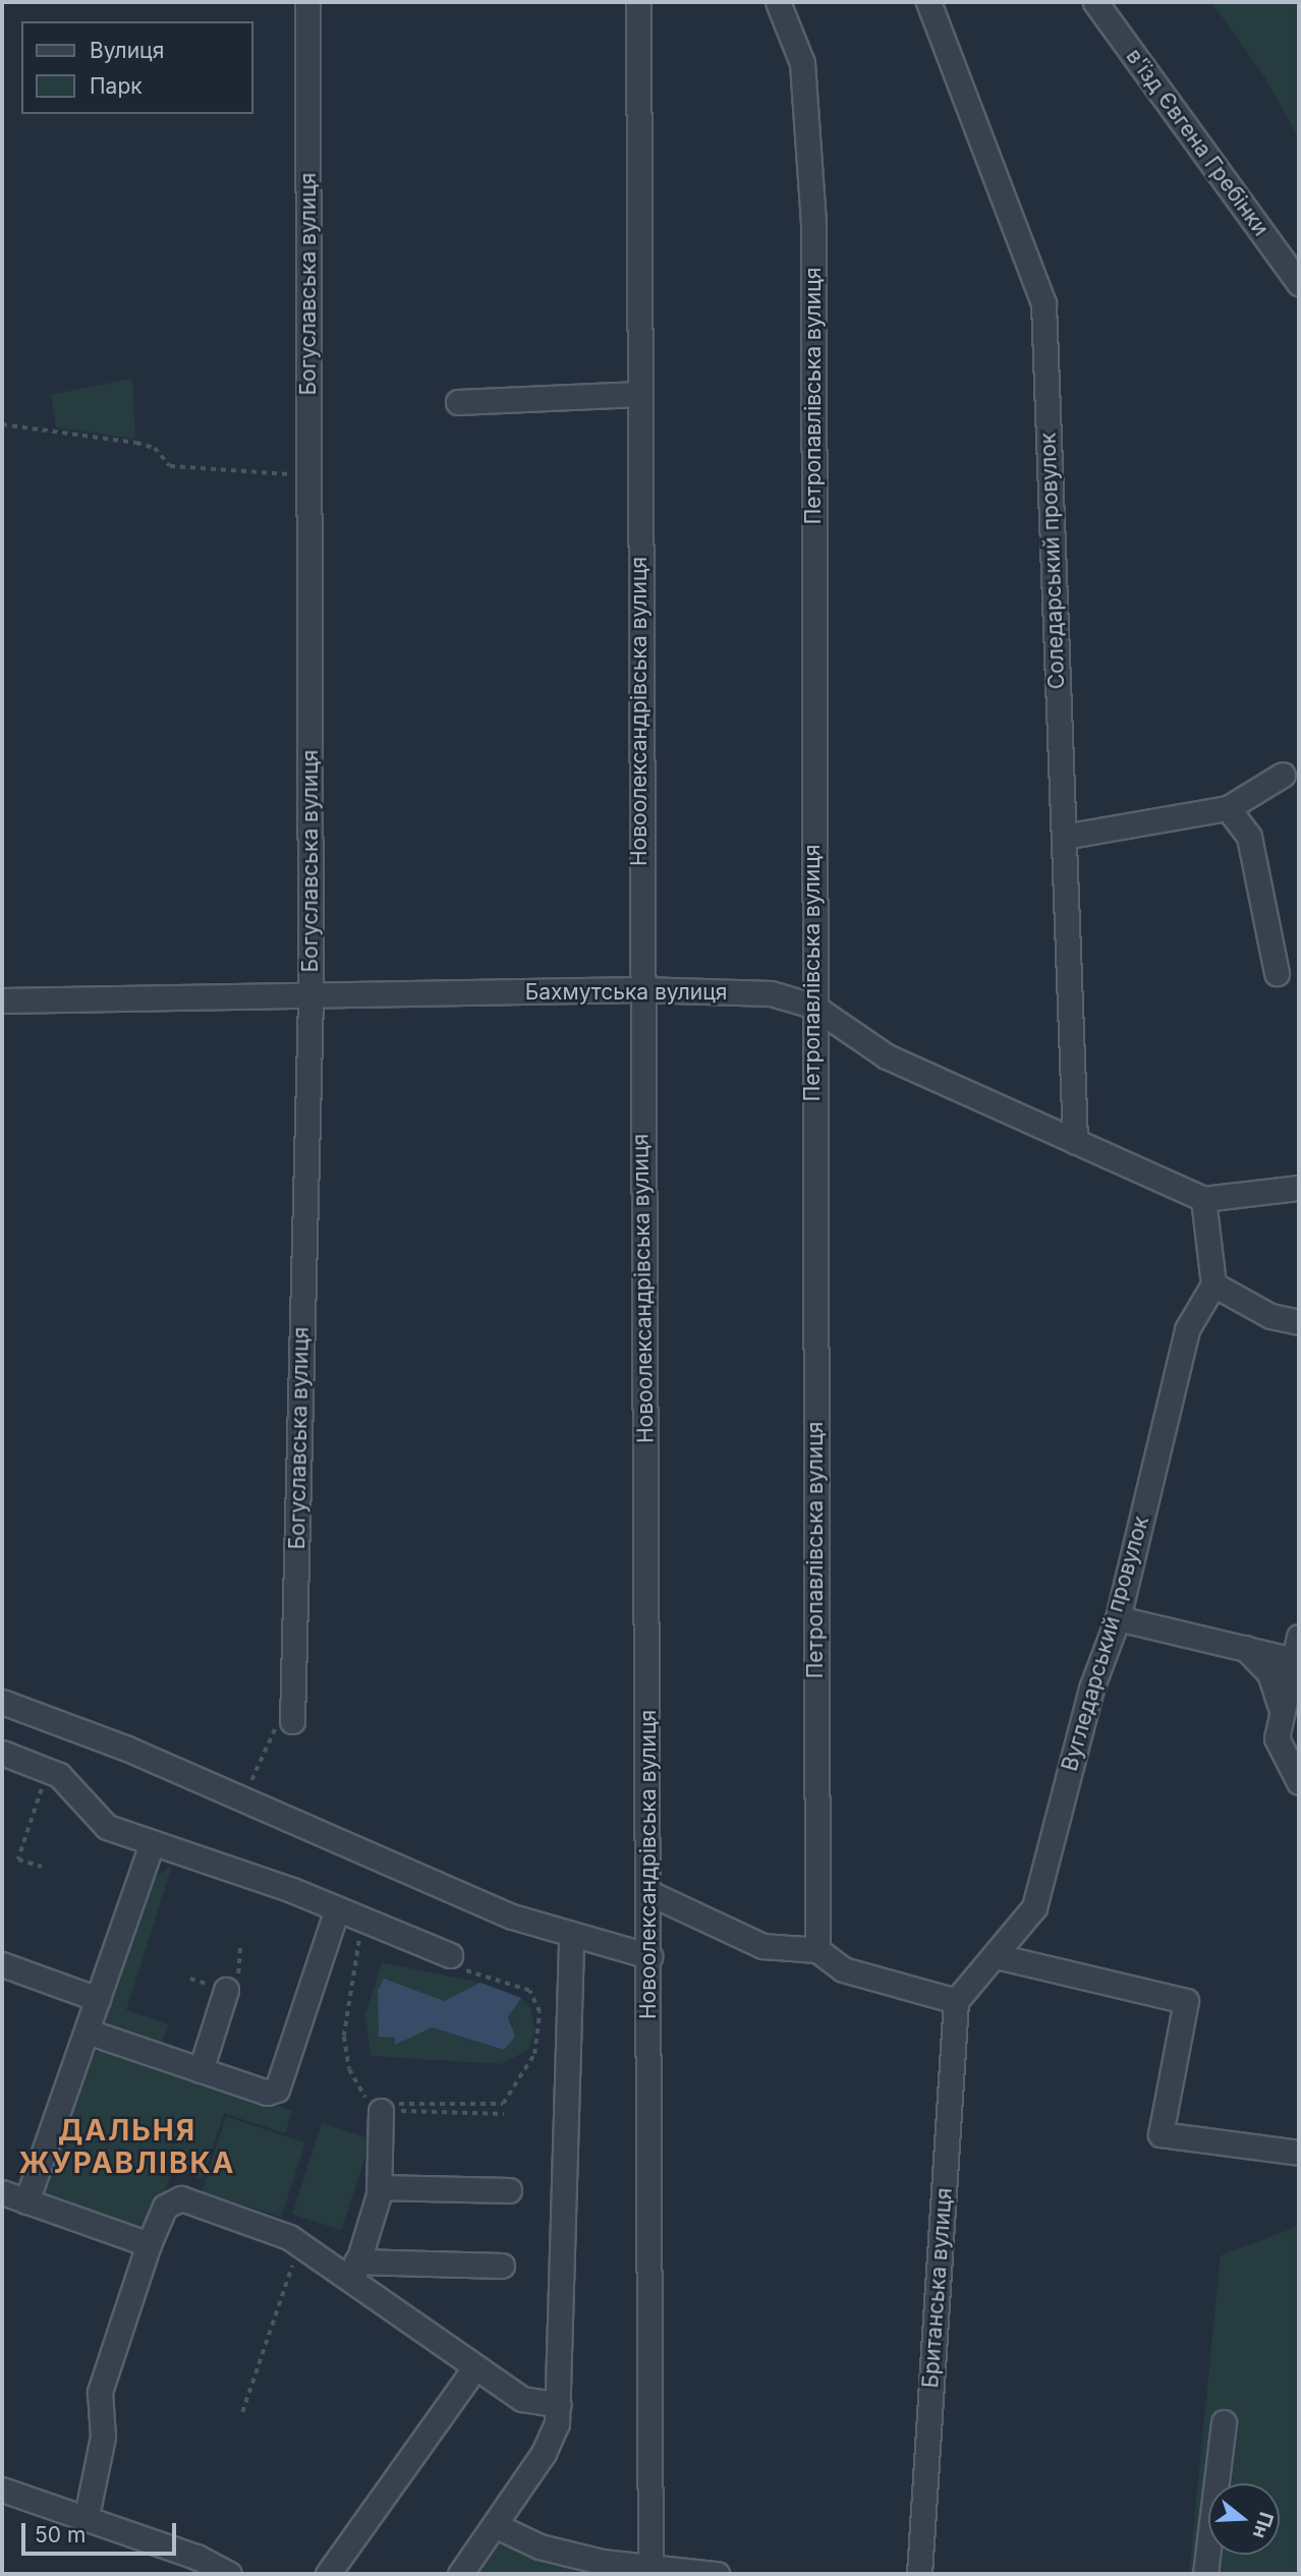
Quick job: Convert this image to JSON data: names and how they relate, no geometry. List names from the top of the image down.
{
  "streets": {
    "street": [
      "в'їзд Євгена Гребінки",
      "Богуславська вулиця",
      "Петропавлівська вулиця",
      "Соледарський провулок",
      "Новоолександрівська вулиця",
      "Бахмутська вулиця",
      "Вугледарський провулок",
      "Британська вулиця"
    ]
  },
  "crossings": [
    ["Богуславська вулиця", "Бахмутська вулиця"],
    ["Петропавлівська вулиця", "Бахмутська вулиця"],
    ["Соледарський провулок", "Бахмутська вулиця"],
    ["Новоолександрівська вулиця", "Бахмутська вулиця"]
  ],
  "districts": ["ДАЛЬНЯ ЖУРАВЛІВКА"],
  "legend": ["Вулиця", "Парк"],
  "scale_bar": "50 m",
  "north": "right"
}
